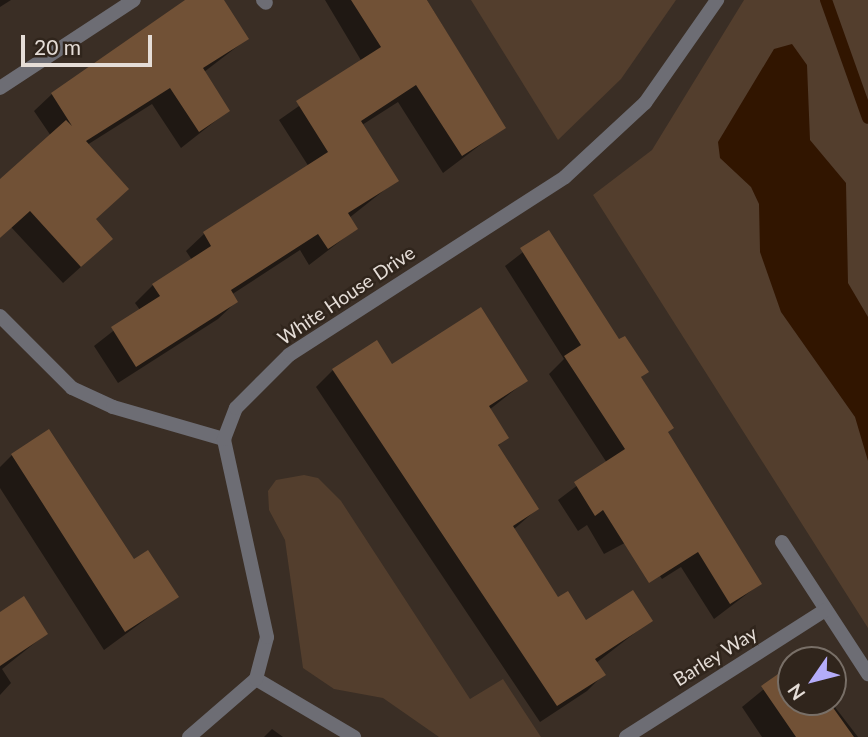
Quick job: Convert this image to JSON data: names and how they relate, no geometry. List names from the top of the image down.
{
  "streets": {
    "street": ["White House Drive", "Barley Way"]
  },
  "scale_bar": "20 m",
  "north": "bottom left"
}
